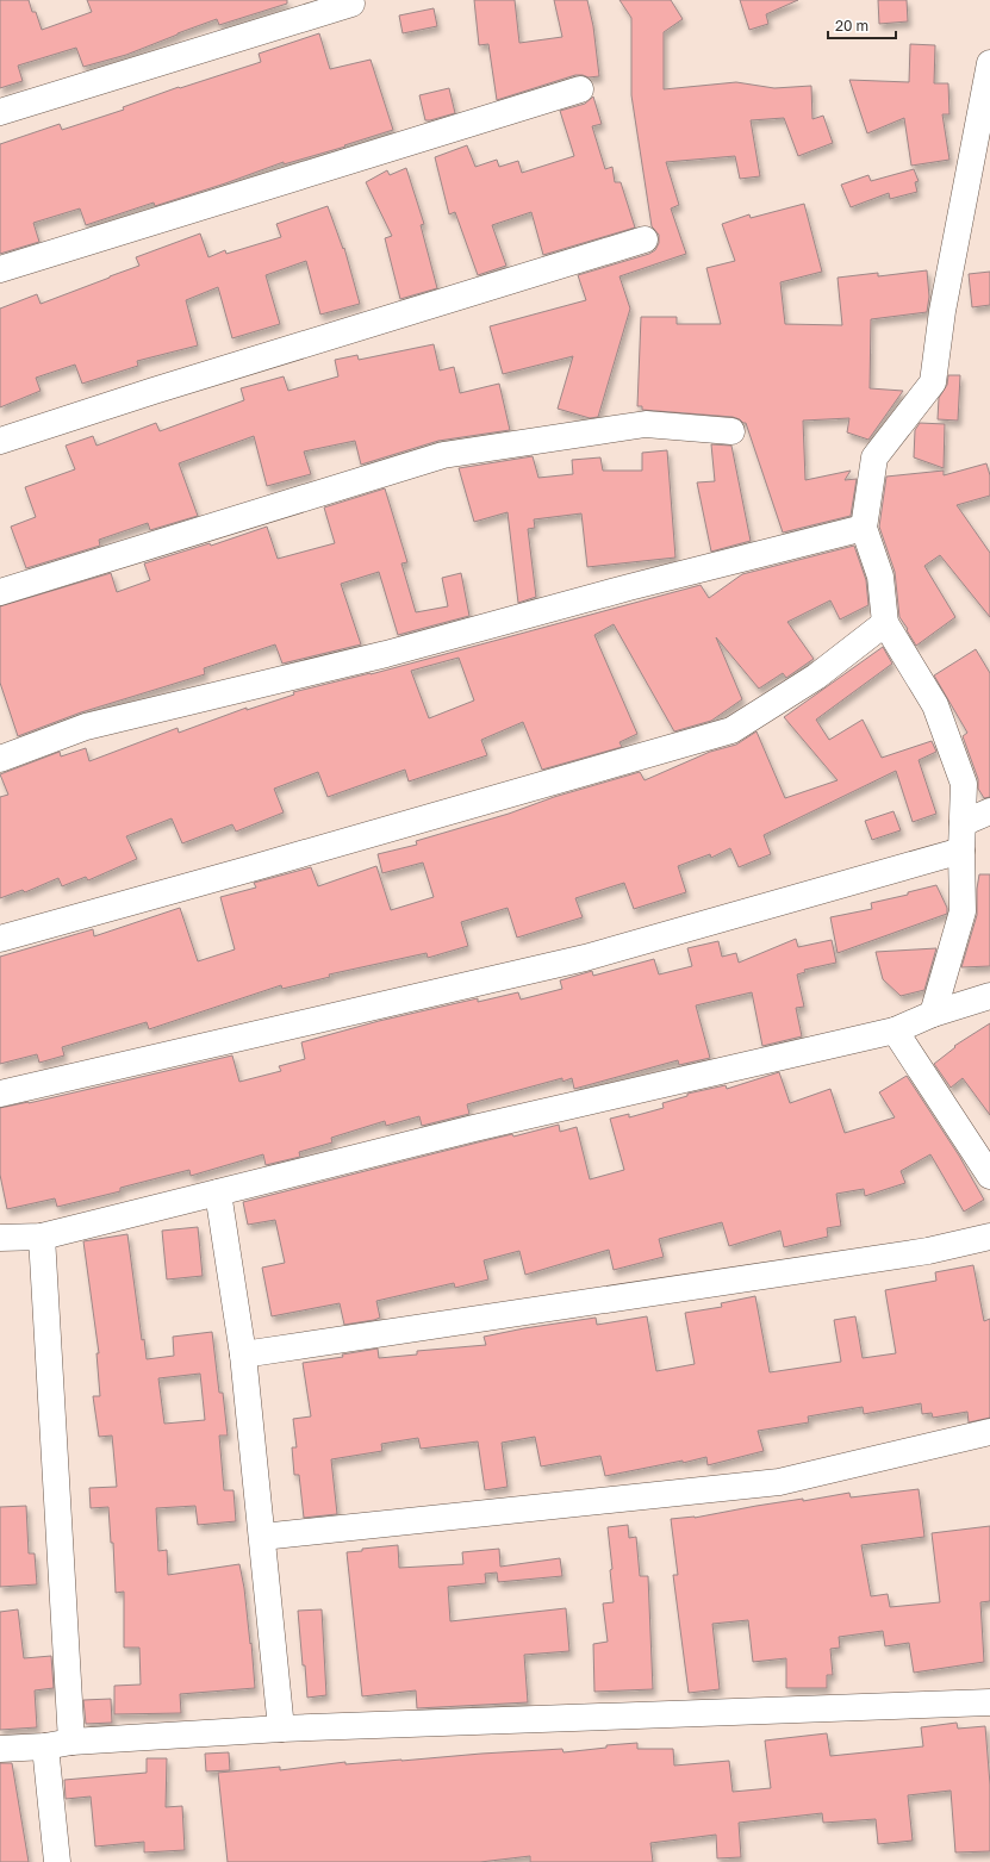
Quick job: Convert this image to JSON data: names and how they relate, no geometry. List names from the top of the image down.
{
  "scale_bar": "20 m"
}
